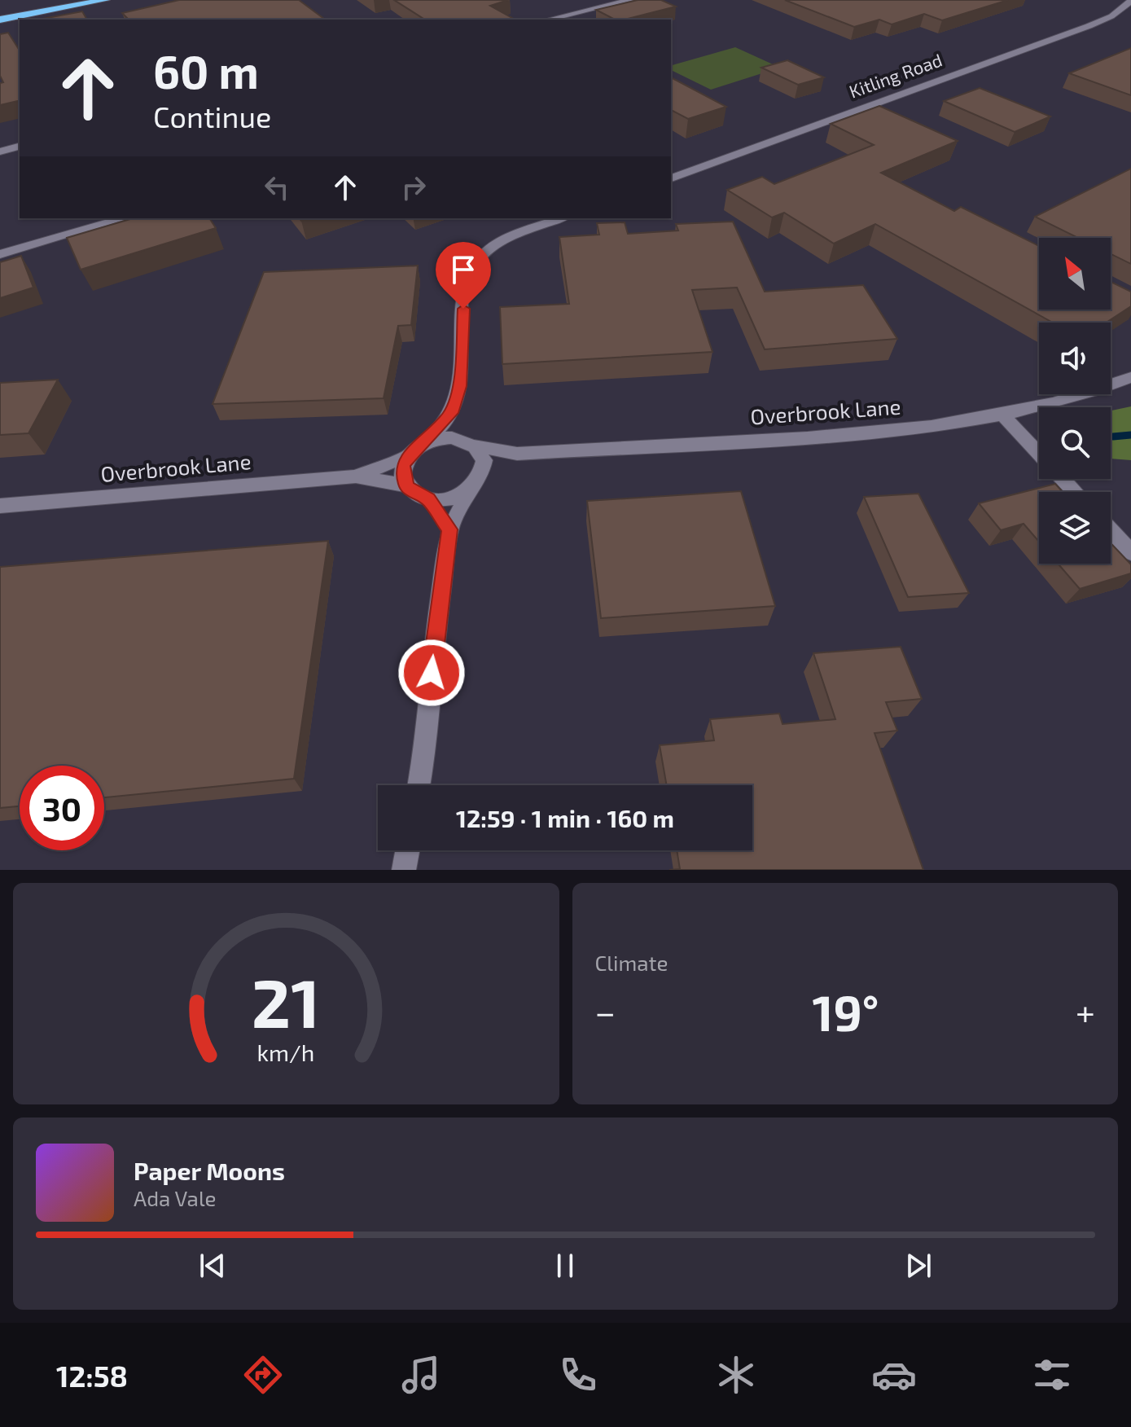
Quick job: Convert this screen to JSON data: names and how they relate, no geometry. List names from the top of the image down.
{
  "streets": {
    "street": ["Kitling Road", "Overbrook Lane"]
  },
  "north": "top left",
  "page": {
    "turn": ["60 m", "Continue"],
    "limit": "30",
    "trip": "12:59 · 1 min · 160 m",
    "tile": "Climate",
    "heat": ["−", "19°", "+"],
    "song": ["Paper Moons", "Ada Vale"],
    "tabs": "12:58",
    "gauge": ["21", "km/h"]
  }
}
